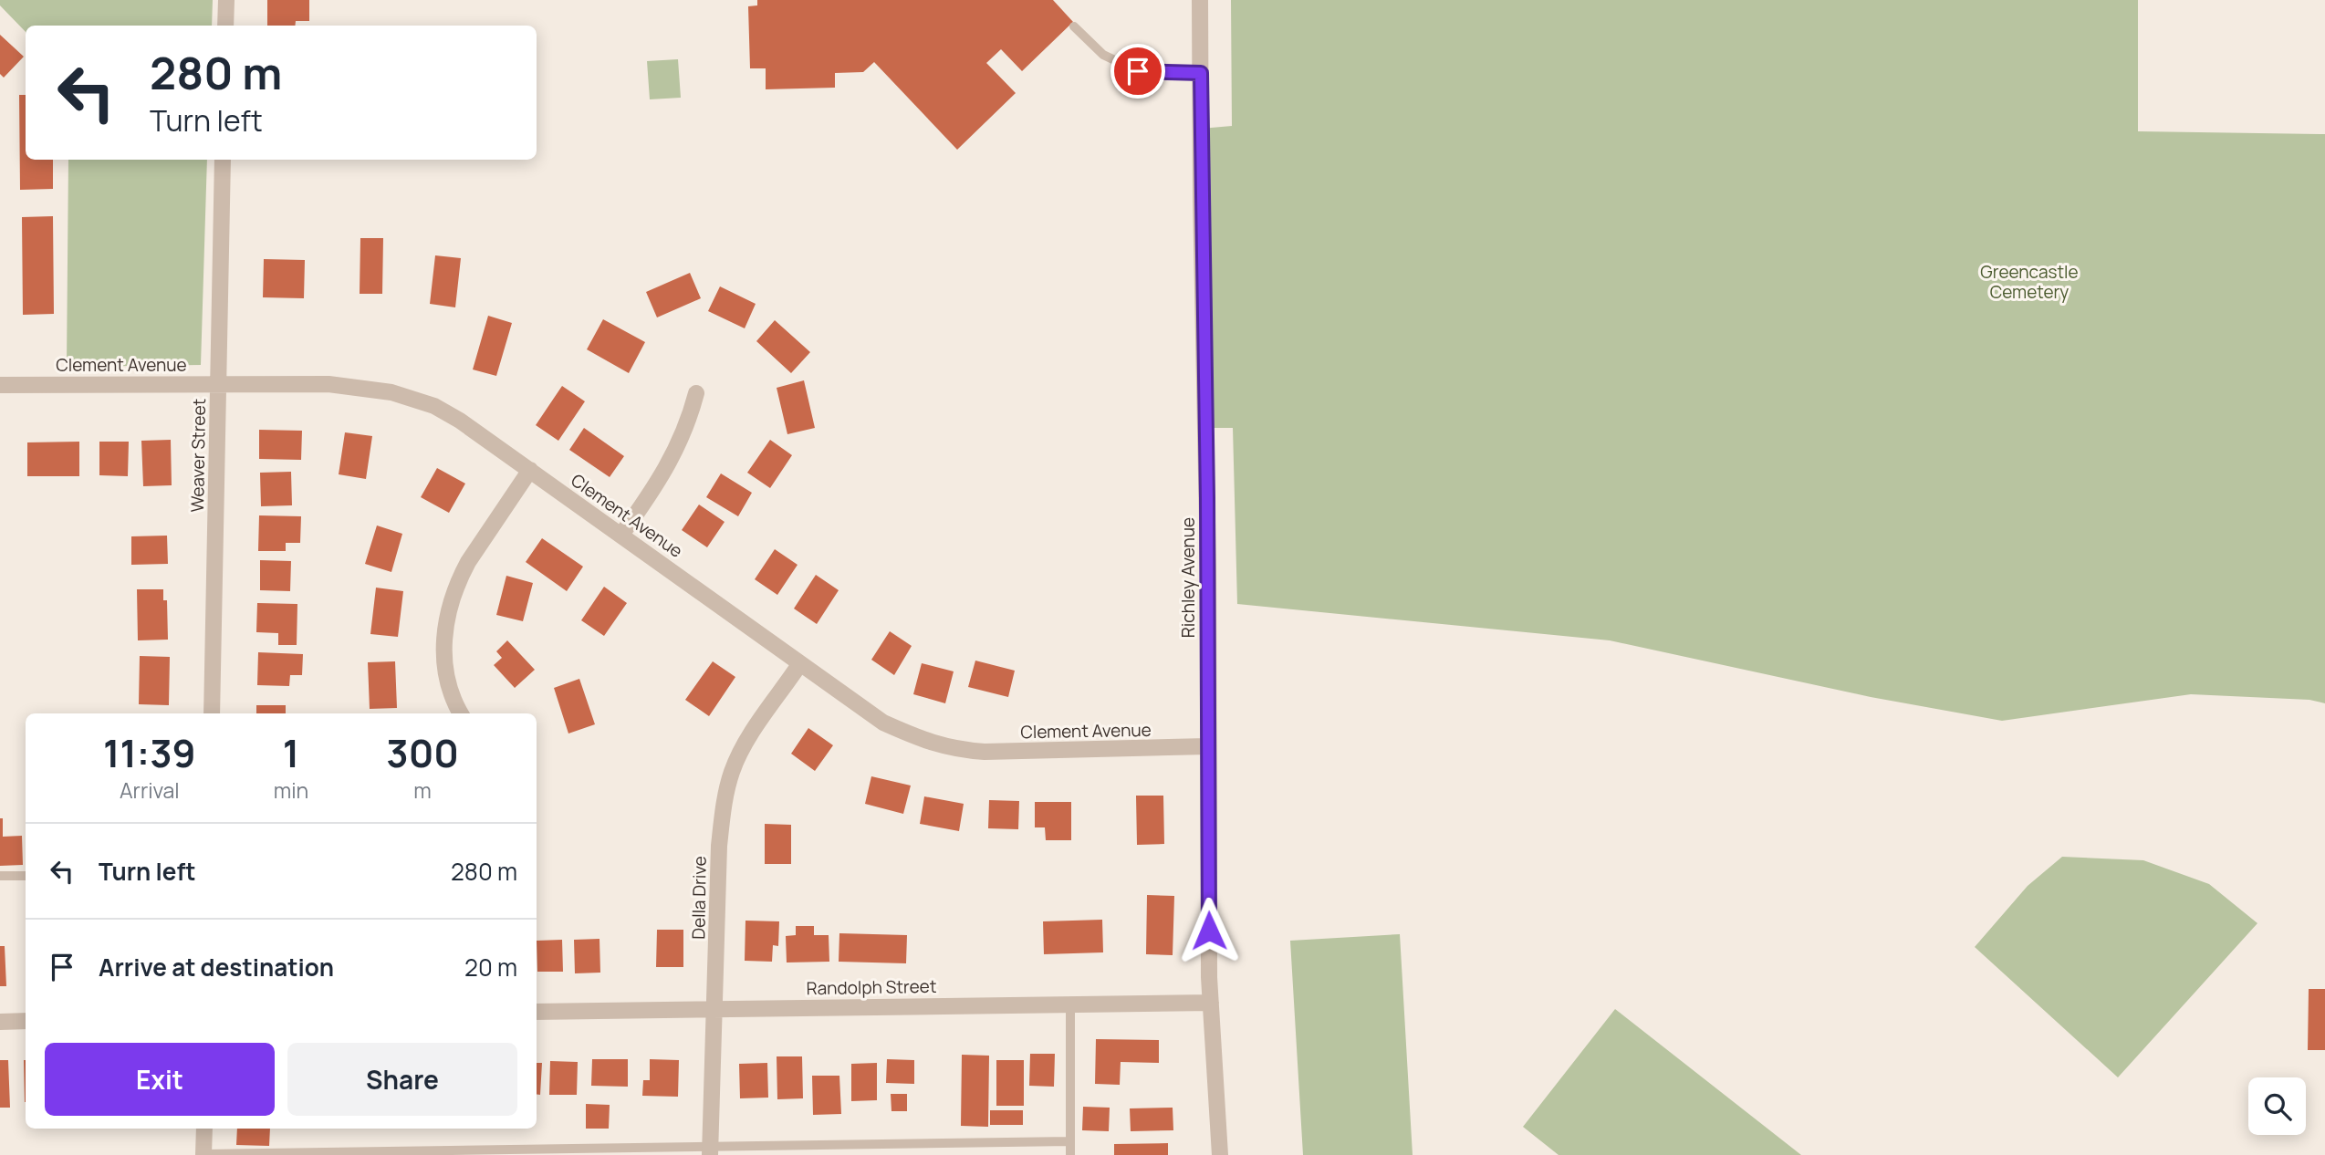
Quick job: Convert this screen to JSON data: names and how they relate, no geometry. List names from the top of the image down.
{
  "streets": {
    "street": [
      "Clement Avenue",
      "Weaver Street",
      "Richley Avenue",
      "Della Drive",
      "Randolph Street"
    ]
  },
  "crossings": [
    ["Clement Avenue", "Weaver Street"],
    ["Clement Avenue", "Richley Avenue"],
    ["Clement Avenue", "Della Drive"],
    ["Richley Avenue", "Randolph Street"],
    ["Della Drive", "Randolph Street"]
  ],
  "parks": ["Greencastle Cemetery"],
  "page": {
    "turn": ["280 m", "Turn left"],
    "eta": [
      "11:39",
      "Arrival",
      "1",
      "min",
      "300",
      "m"
    ],
    "list": [
      {
        "name": "Turn left",
        "value": "280 m"
      },
      {
        "name": "Arrive at destination",
        "value": "20 m"
      }
    ],
    "buttons": ["Exit", "Share"]
  }
}
